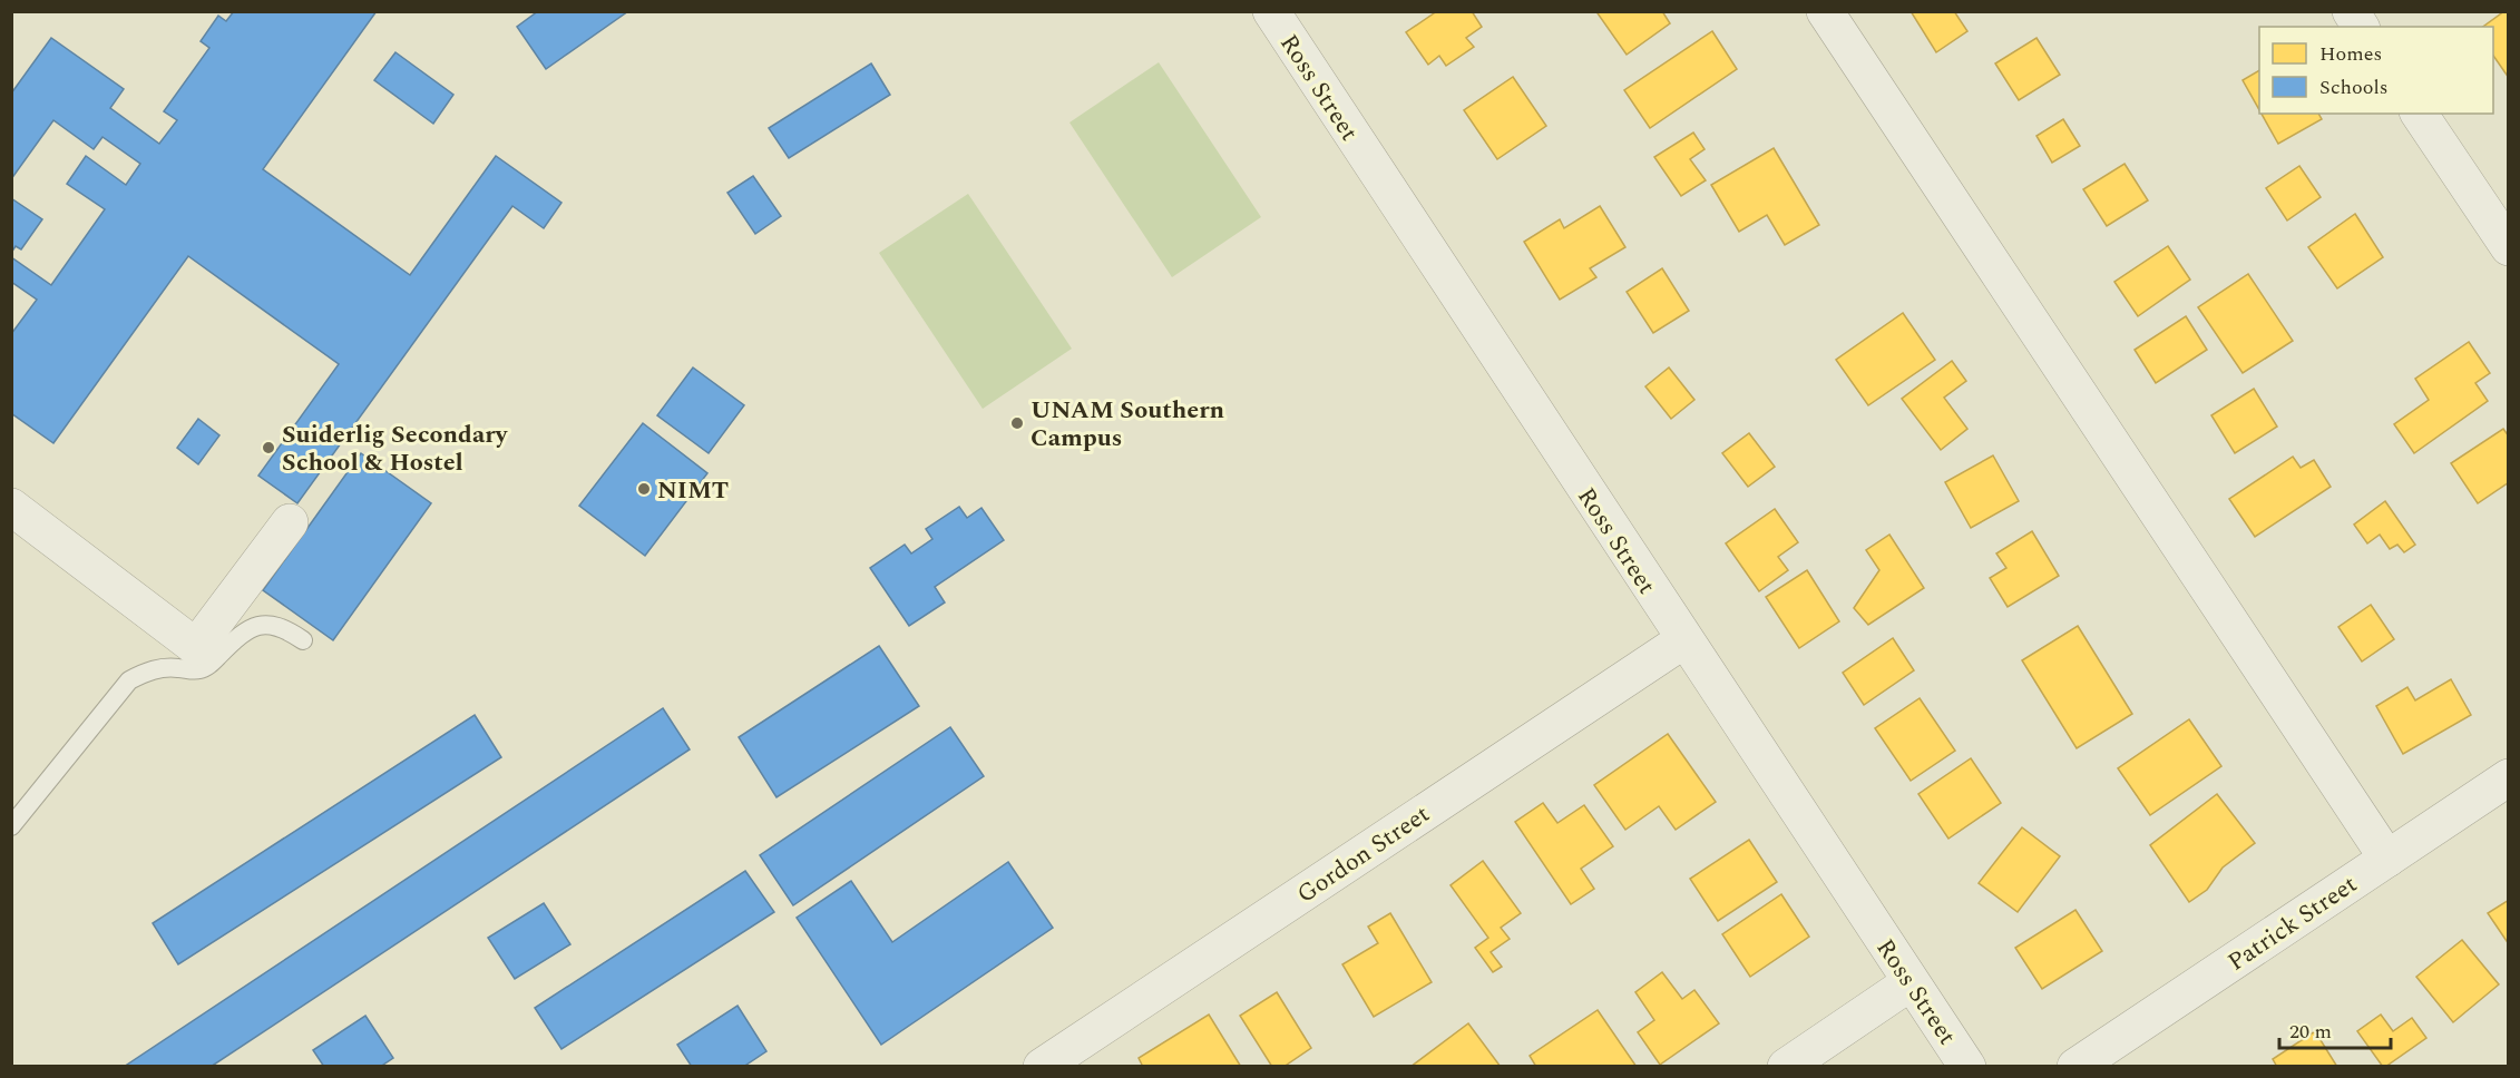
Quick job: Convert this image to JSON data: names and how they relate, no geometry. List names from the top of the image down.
{
  "streets": {
    "street": ["Ross Street", "Gordon Street", "Patrick Street"]
  },
  "crossings": [
    ["Ross Street", "Gordon Street"]
  ],
  "places": ["UNAM Southern Campus", "Suiderlig Secondary School & Hostel", "NIMT"],
  "legend": ["Homes", "Schools"],
  "scale_bar": "20 m"
}
